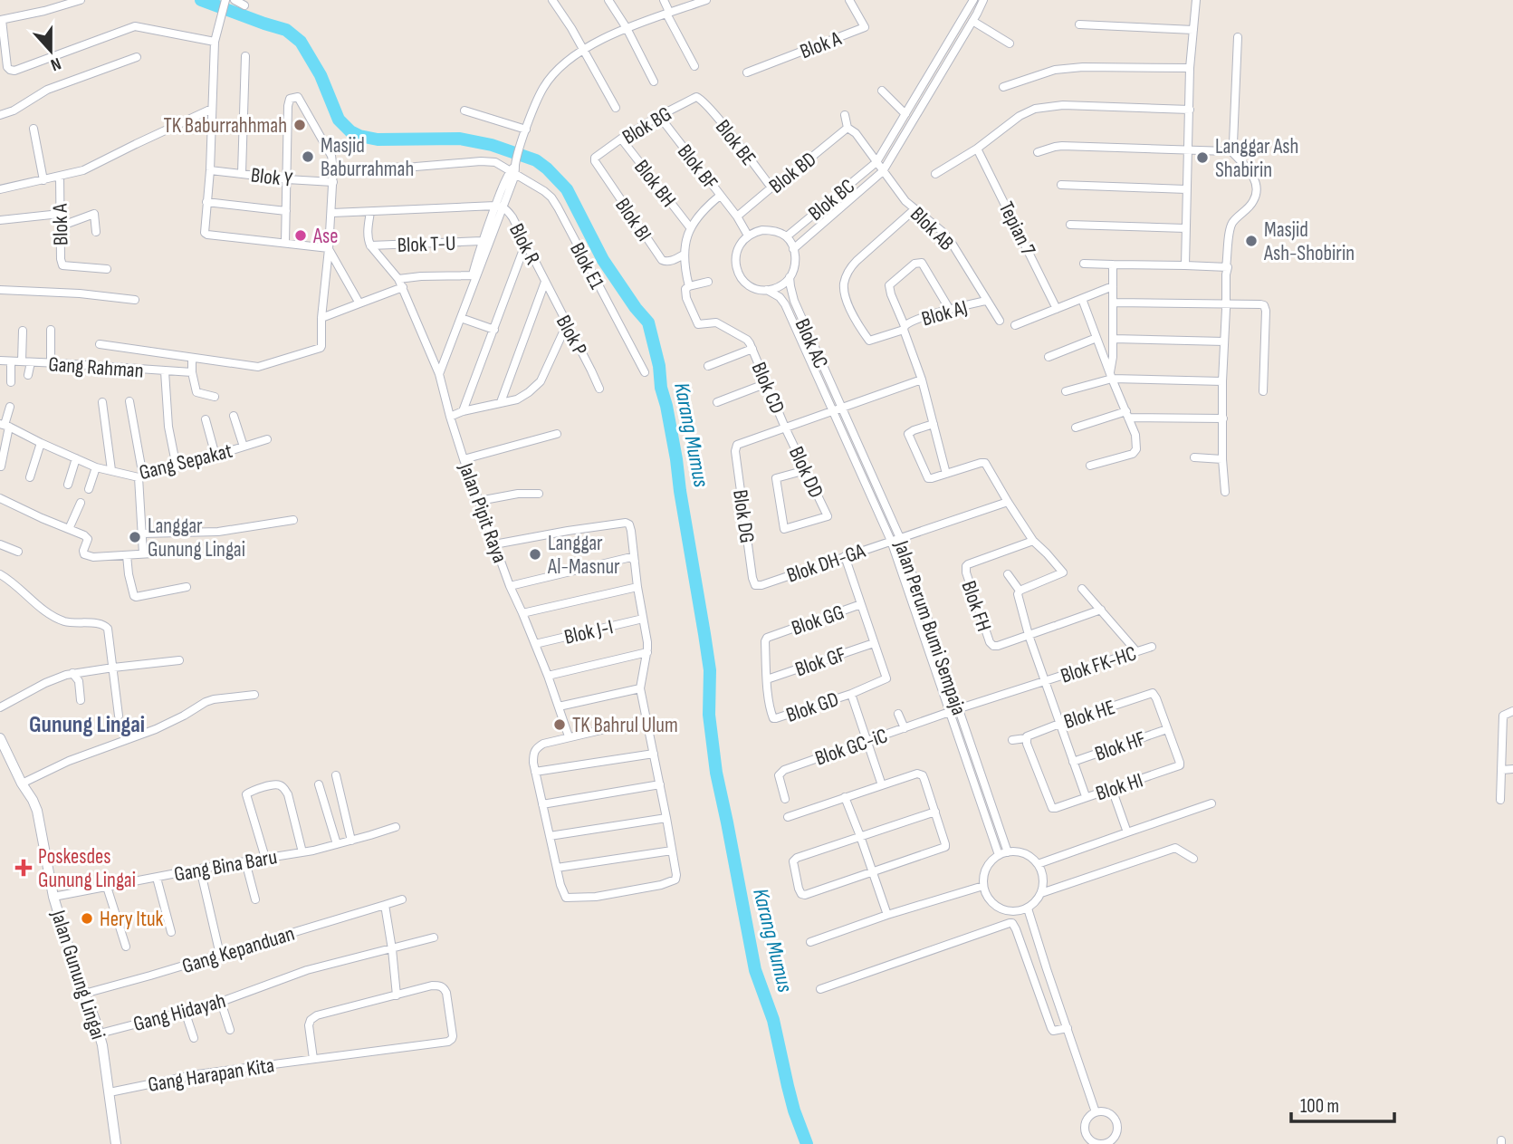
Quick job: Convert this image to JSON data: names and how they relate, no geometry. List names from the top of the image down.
{
  "streets": {
    "street": [
      "Blok A",
      "Blok BG",
      "Blok BE",
      "Blok BF",
      "Blok BD",
      "Blok Y",
      "Blok BH",
      "Blok BC",
      "Blok BI",
      "Blok AB",
      "Tepian 7",
      "Blok T-U",
      "Blok R",
      "Blok E1",
      "Blok AJ",
      "Blok P",
      "Blok AC",
      "Gang Rahman",
      "Blok CD",
      "Gang Sepakat",
      "Blok DD",
      "Jalan Pipit Raya",
      "Blok DG",
      "Blok DH-GA",
      "Blok FH",
      "Blok GG",
      "Jalan Perum Bumi Sempaja",
      "Blok J-I",
      "Blok GF",
      "Blok FK-HC",
      "Blok GD",
      "Blok HE",
      "Blok HF",
      "Blok GC-iC",
      "Blok HI",
      "Gang Bina Baru",
      "Gang Kepanduan",
      "Jalan Gunung Lingai",
      "Gang Hidayah",
      "Gang Harapan Kita"
    ]
  },
  "crossings": [
    ["Blok BG", "Blok BE"],
    ["Blok BG", "Blok BF"],
    ["Blok BG", "Blok BH"],
    ["Blok BG", "Blok BI"],
    ["Blok BE", "Blok BD"],
    ["Blok BF", "Blok BD"],
    ["Blok BF", "Blok BC"],
    ["Blok BF", "Blok AC"],
    ["Blok BF", "Jalan Perum Bumi Sempaja"],
    ["Blok BD", "Blok AB"],
    ["Blok BC", "Blok AB"],
    ["Blok BC", "Blok AC"],
    ["Blok BC", "Jalan Perum Bumi Sempaja"],
    ["Blok AB", "Blok AJ"],
    ["Blok T-U", "Jalan Pipit Raya"],
    ["Blok R", "Blok P"],
    ["Blok AC", "Jalan Perum Bumi Sempaja"],
    ["Blok CD", "Blok DD"],
    ["Blok CD", "Blok DG"],
    ["Blok DD", "Blok DG"],
    ["Jalan Pipit Raya", "Blok J-I"],
    ["Blok DG", "Blok DH-GA"],
    ["Blok DH-GA", "Blok GG"],
    ["Blok DH-GA", "Jalan Perum Bumi Sempaja"],
    ["Blok GG", "Blok GF"],
    ["Blok GG", "Blok GD"],
    ["Jalan Perum Bumi Sempaja", "Blok FK-HC"],
    ["Jalan Perum Bumi Sempaja", "Blok GC-iC"],
    ["Blok GF", "Blok GD"],
    ["Blok FK-HC", "Blok GC-iC"],
    ["Blok HE", "Blok HF"],
    ["Blok HE", "Blok HI"],
    ["Blok HF", "Blok HI"],
    ["Gang Bina Baru", "Jalan Gunung Lingai"],
    ["Gang Kepanduan", "Jalan Gunung Lingai"],
    ["Jalan Gunung Lingai", "Gang Hidayah"],
    ["Jalan Gunung Lingai", "Gang Harapan Kita"]
  ],
  "districts": ["Gunung Lingai"],
  "water": ["Karang Mumus"],
  "places": {
    "other": [
      "TK Baburrahhmah",
      "Masjid Baburrahmah",
      "Langgar Ash Shabirin",
      "Ase",
      "Masjid Ash-Shobirin",
      "Langgar Gunung Lingai",
      "Langgar Al-Masnur",
      "TK Bahrul Ulum",
      "Hery Ituk"
    ],
    "health": ["Poskesdes Gunung Lingai"]
  },
  "scale_bar": "100 m",
  "north": "bottom"
}
